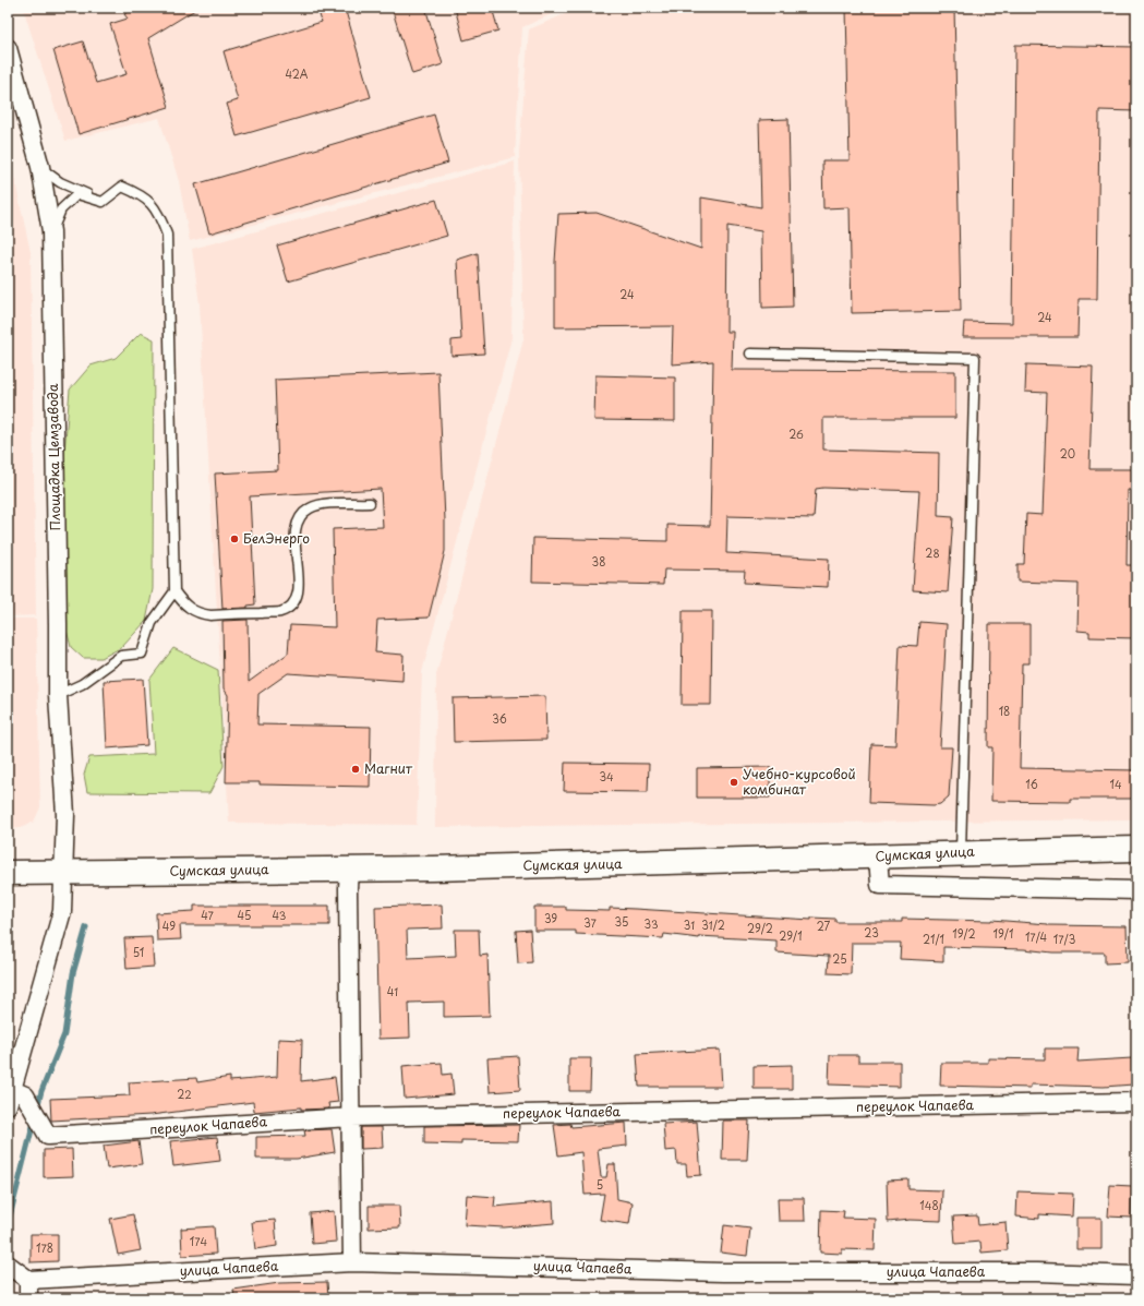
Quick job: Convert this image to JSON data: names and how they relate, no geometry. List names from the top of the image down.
{
  "streets": {
    "main road": ["Сумская улица"],
    "street": ["Площадка Цемзавода", "переулок Чапаева", "улица Чапаева"]
  },
  "crossings": [
    ["Площадка Цемзавода", "Сумская улица"],
    ["Площадка Цемзавода", "переулок Чапаева"]
  ],
  "places": ["БелЭнерго", "Магнит", "Учебно-курсовой комбинат"],
  "house_numbers": [
    "42А",
    "24",
    "24",
    "26",
    "20",
    "28",
    "38",
    "18",
    "36",
    "34",
    "16",
    "14",
    "47",
    "45",
    "43",
    "39",
    "35",
    "37",
    "33",
    "31",
    "31/2",
    "49",
    "27",
    "29/2",
    "23",
    "19/2",
    "19/1",
    "29/1",
    "17/4",
    "21/1",
    "17/3",
    "51",
    "25",
    "41",
    "22",
    "5",
    "148",
    "174",
    "178"
  ]
}
